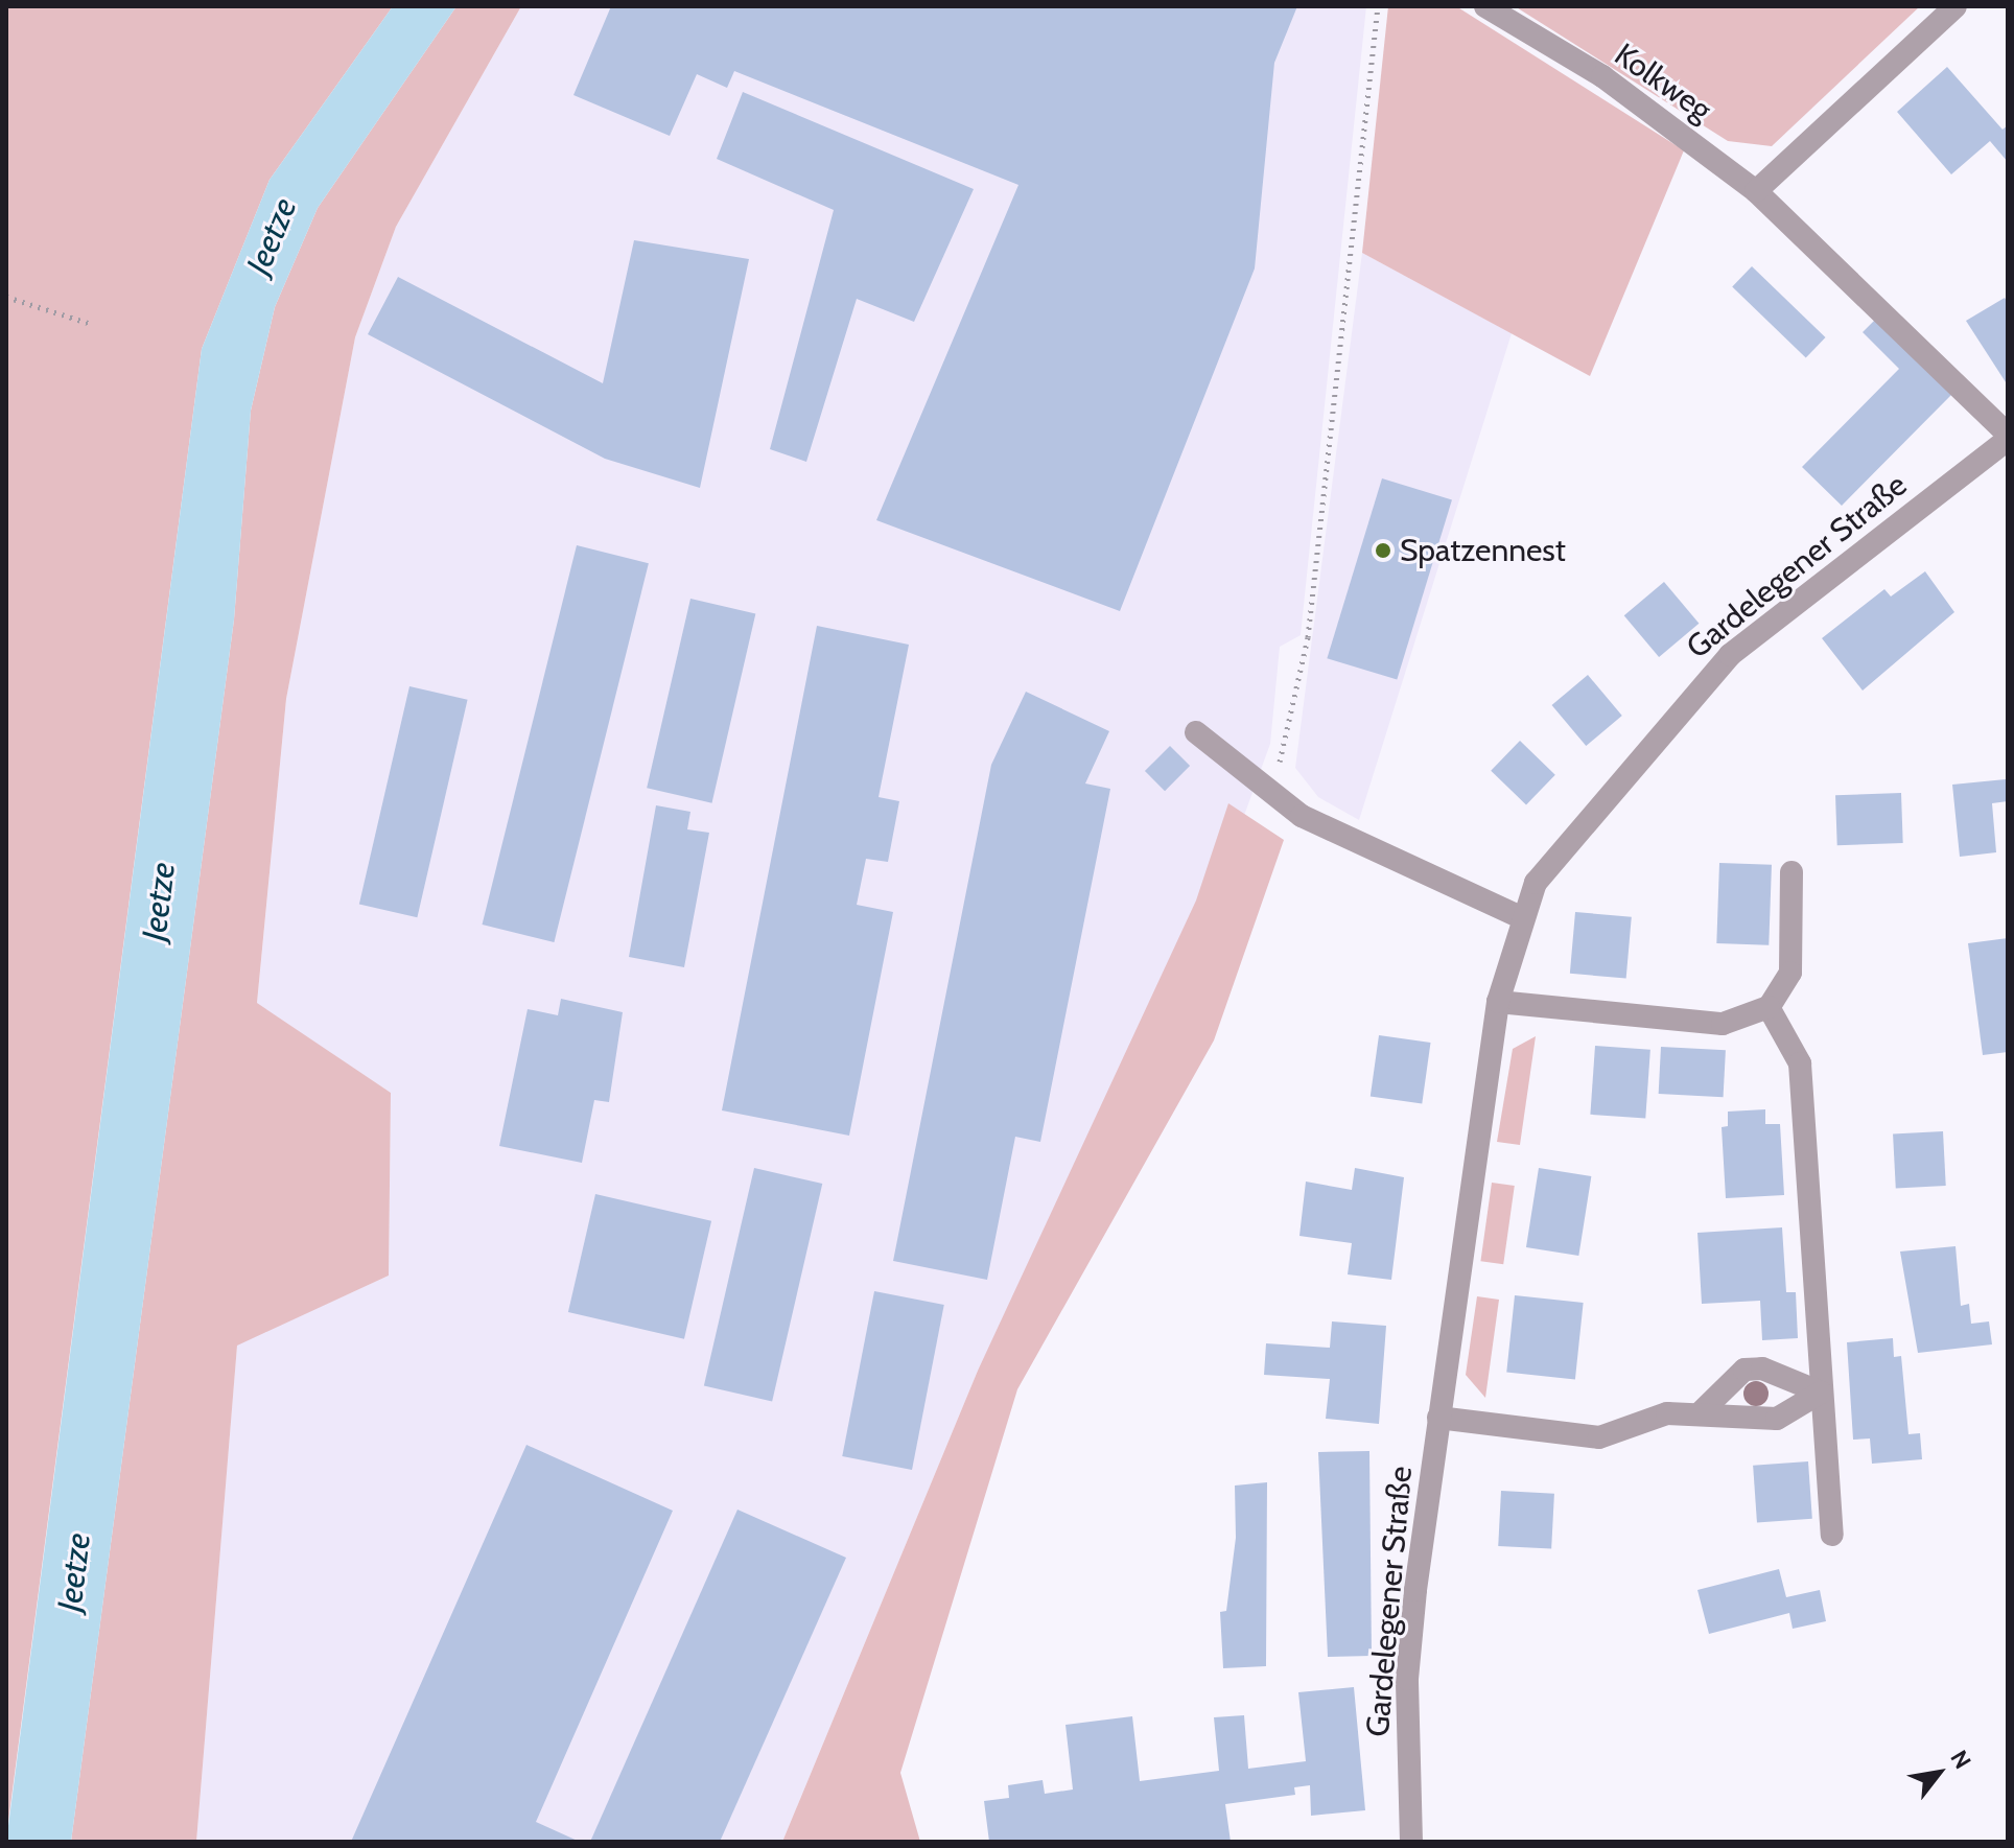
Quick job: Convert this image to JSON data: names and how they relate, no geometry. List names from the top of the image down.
{
  "streets": {
    "street": ["Kolkweg", "Gardelegener Straße"]
  },
  "crossings": [
    ["Kolkweg", "Gardelegener Straße"]
  ],
  "water": ["Jeetze"],
  "places": ["Spatzennest"],
  "north": "top right"
}
